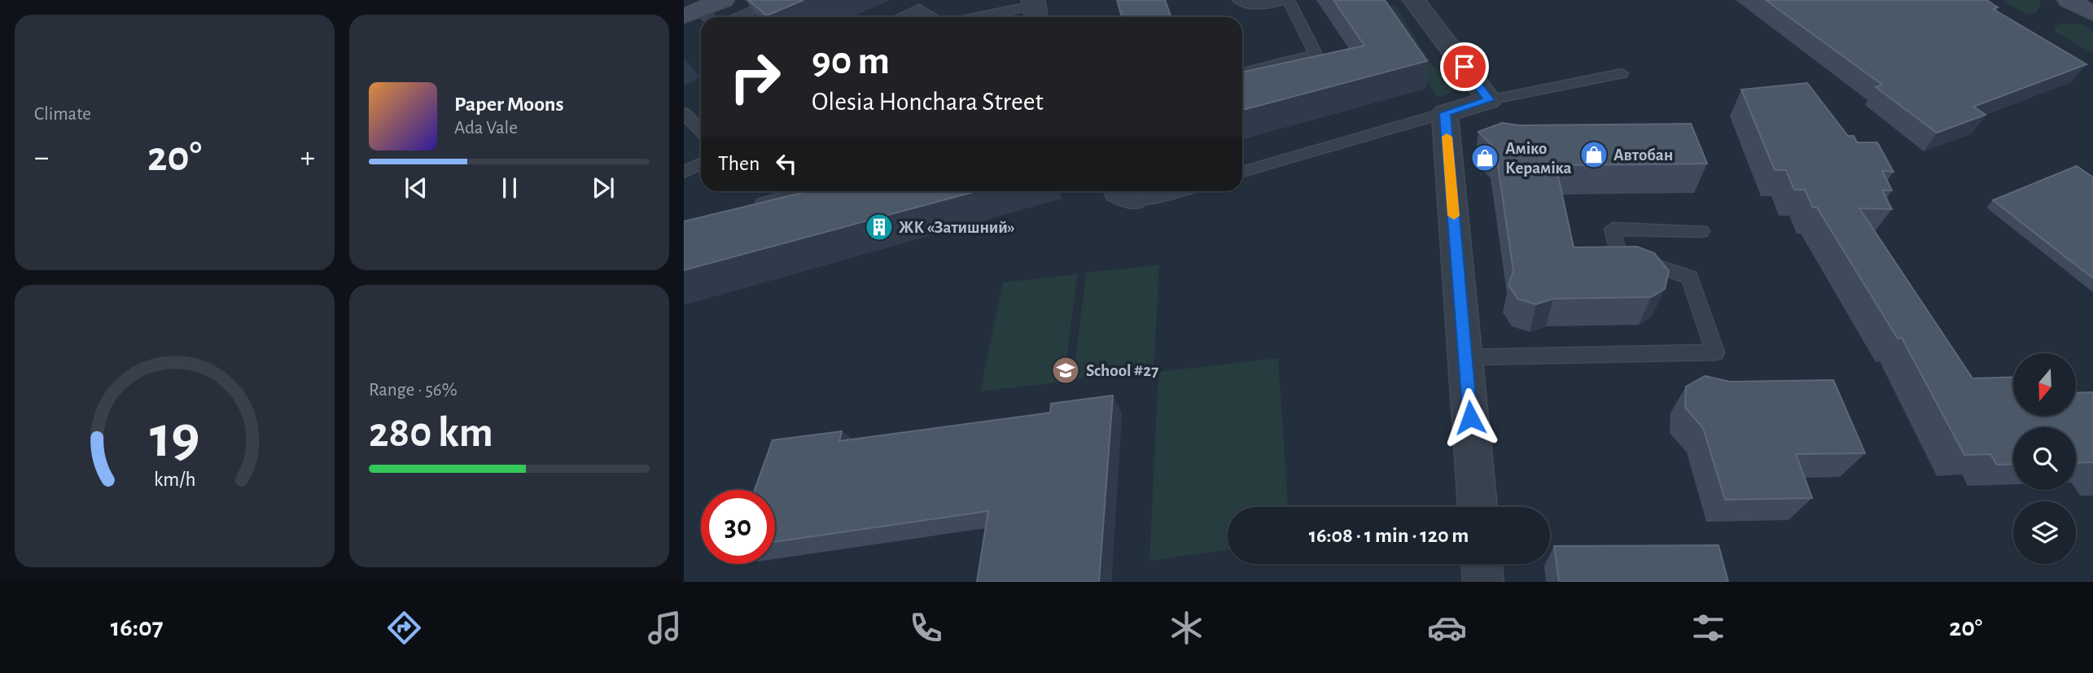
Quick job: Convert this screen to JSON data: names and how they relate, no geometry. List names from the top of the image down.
{
  "places": {
    "shop": ["Автобан", "Аміко Кераміка"],
    "building": ["ЖК «Затишний»"],
    "school or university": ["School #27"]
  },
  "north": "bottom",
  "page": {
    "tile": [
      "Climate",
      ["Range · 56%", "280 km"]
    ],
    "turn": ["90 m", "Olesia Honchara Street"],
    "song": ["Paper Moons", "Ada Vale"],
    "heat": ["−", "20°", "+"],
    "then": "Then",
    "limit": "30",
    "trip": "16:08 · 1 min · 120 m",
    "tabs": ["16:07", "20°"],
    "gauge": ["19", "km/h"]
  }
}
